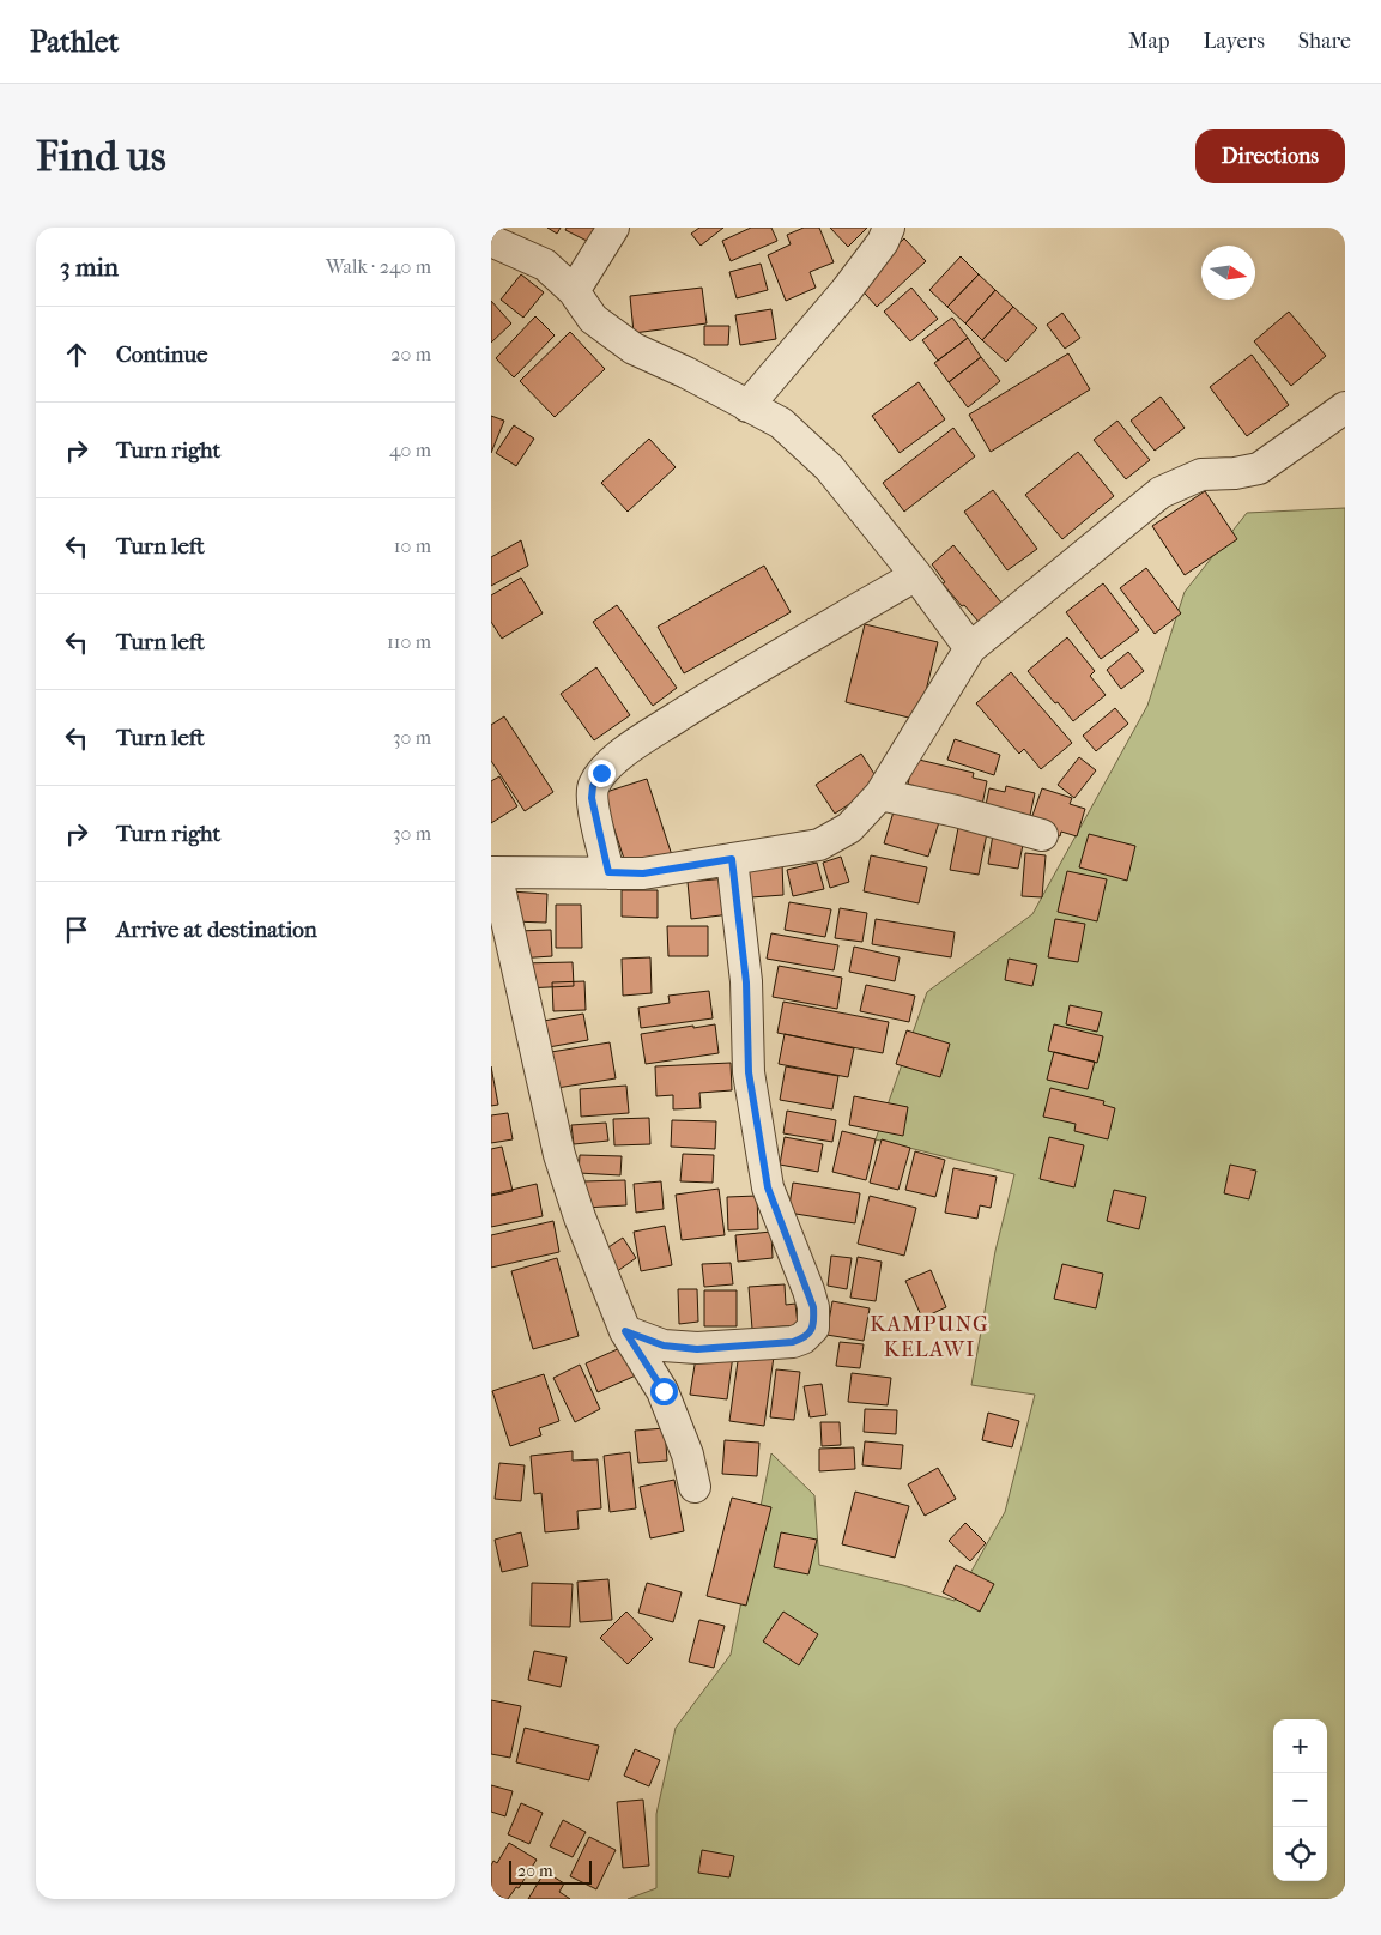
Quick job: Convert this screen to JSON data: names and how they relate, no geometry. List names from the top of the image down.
{
  "districts": ["KAMPUNG KELAWI"],
  "scale_bar": "20 m",
  "north": "right",
  "page": {
    "header": "Pathlet",
    "nav": ["Map", "Layers", "Share"],
    "buttons": "Directions",
    "title": "Find us",
    "heading": ["3 min", "Walk · 240 m"],
    "list": [
      ["Continue", "20 m"],
      ["Turn right", "40 m"],
      ["Turn left", "10 m"],
      ["Turn left", "110 m"],
      ["Turn left", "30 m"],
      ["Turn right", "30 m"],
      "Arrive at destination"
    ],
    "map_buttons": ["+", "−"],
    "scale": "20 m"
  }
}
